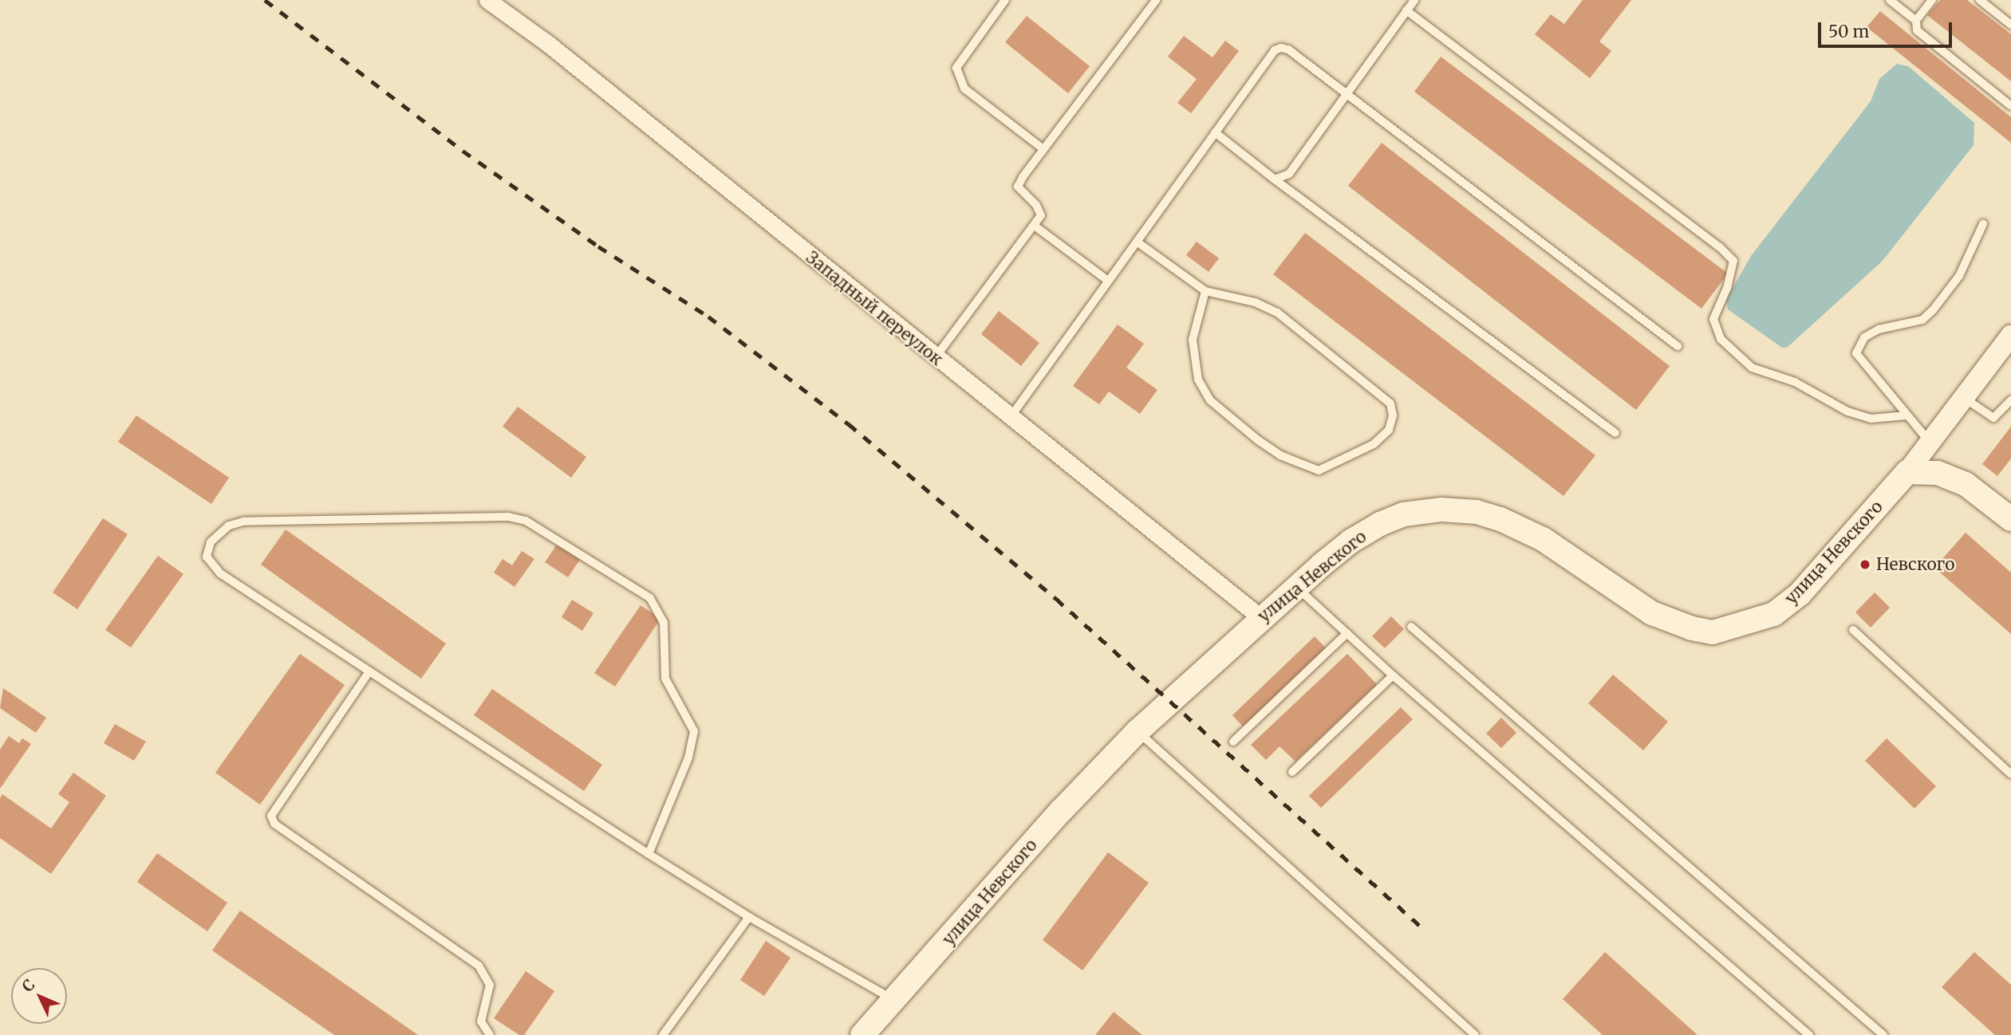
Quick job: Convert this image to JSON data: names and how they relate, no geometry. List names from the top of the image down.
{
  "streets": {
    "main road": ["улица Невского"],
    "street": ["Западный переулок"]
  },
  "crossings": [
    ["Западный переулок", "улица Невского"]
  ],
  "places": ["Невского"],
  "scale_bar": "50 m",
  "north": "top left"
}
